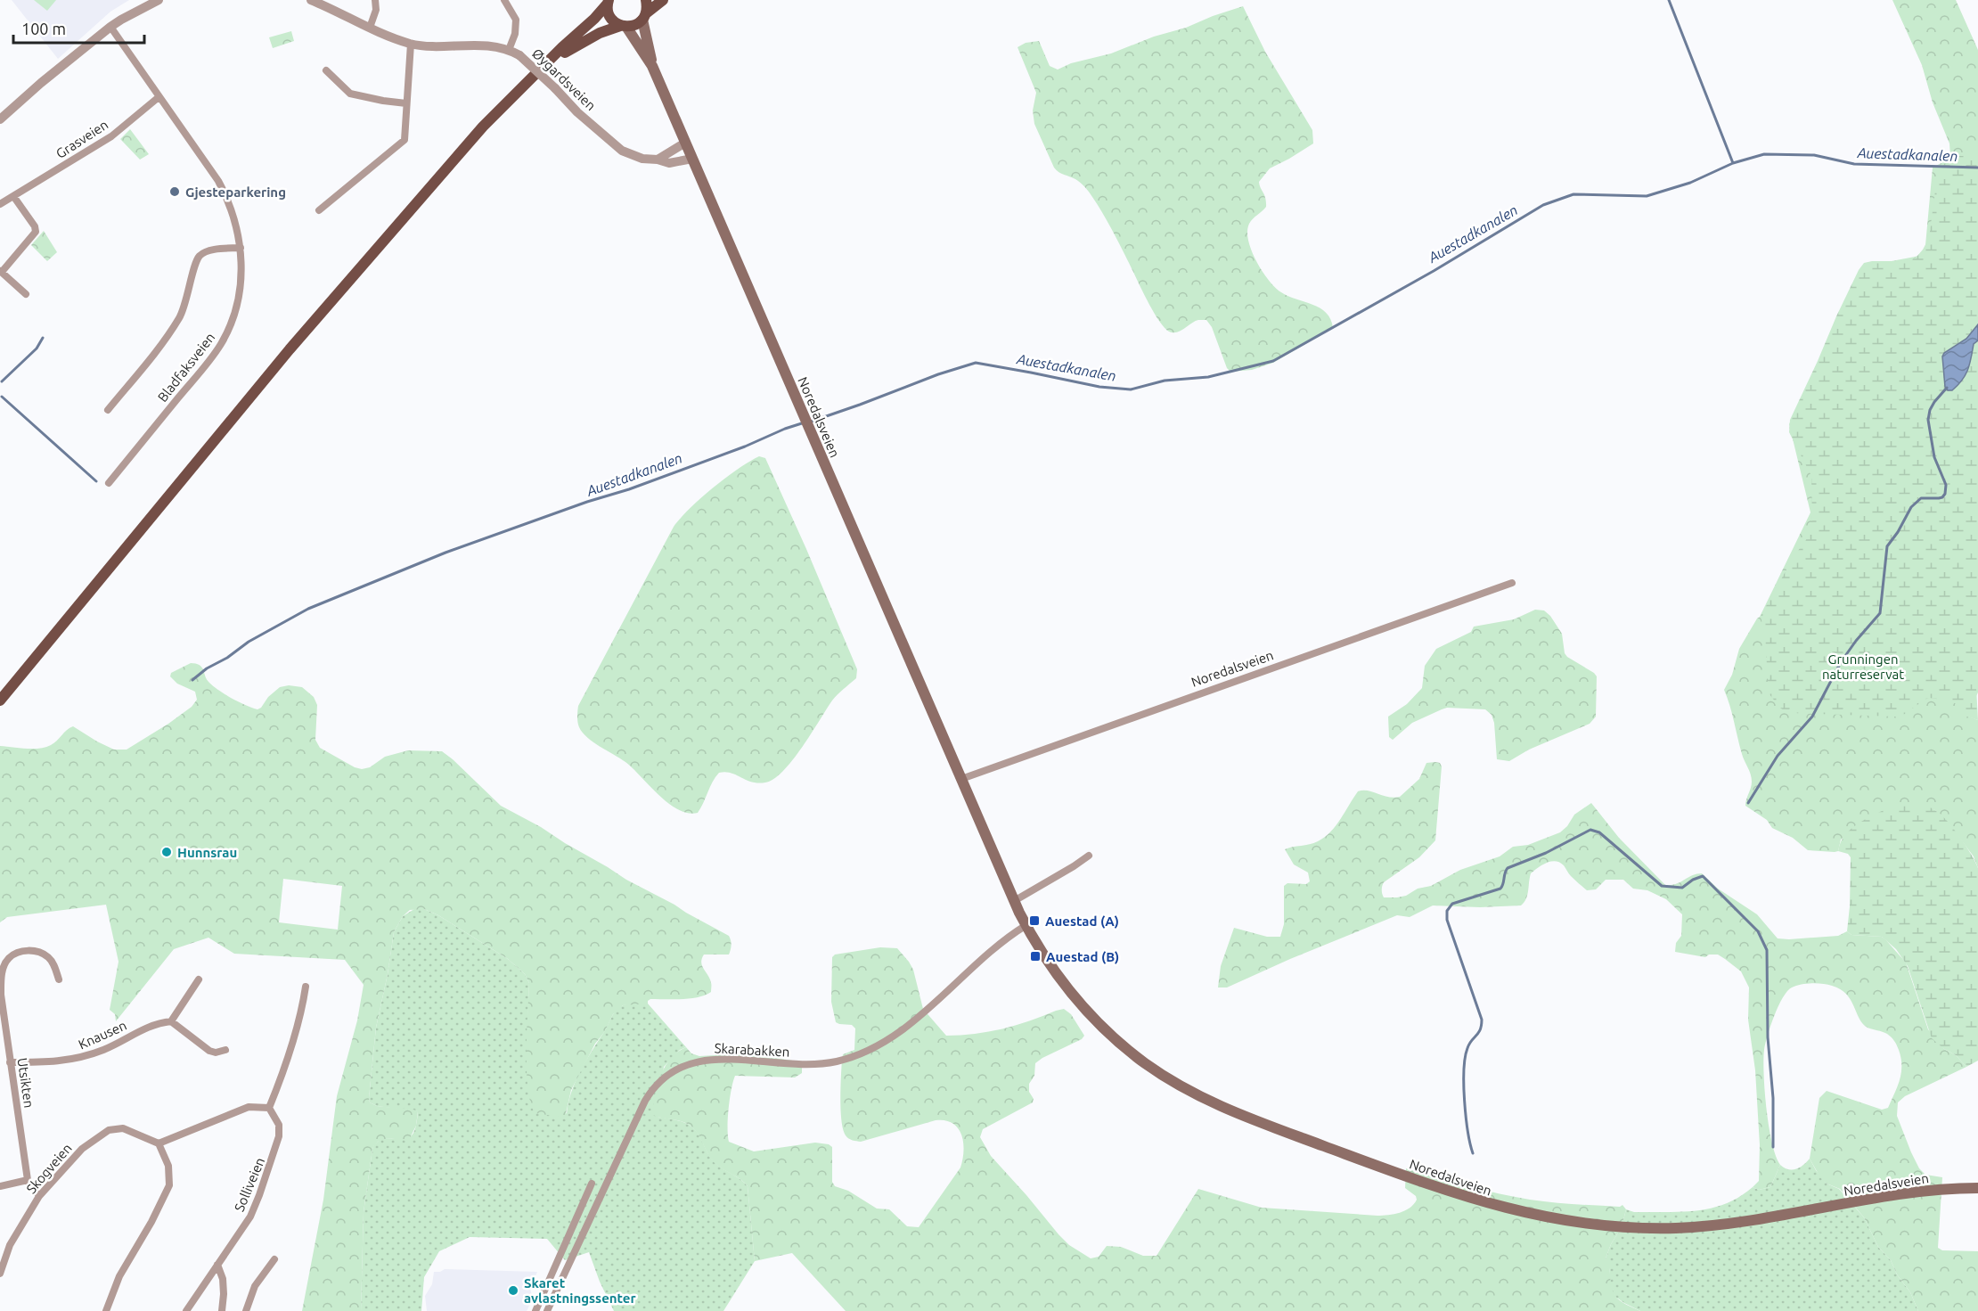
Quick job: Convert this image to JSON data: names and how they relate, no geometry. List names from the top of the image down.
{
  "streets": {
    "main road": ["Noredalsveien"],
    "street": [
      "Øygardsveien",
      "Grasveien",
      "Bladfaksveien",
      "Knausen",
      "Skarabakken",
      "Utsikten",
      "Skogveien",
      "Solliveien"
    ]
  },
  "crossings": [
    ["Øygardsveien", "Noredalsveien"],
    ["Grasveien", "Bladfaksveien"],
    ["Noredalsveien", "Skarabakken"],
    ["Knausen", "Utsikten"],
    ["Utsikten", "Skogveien"]
  ],
  "water": ["Auestadkanalen"],
  "parks": ["Grunningen naturreservat"],
  "places": {
    "other": ["Gjesteparkering", "Hunnsrau", "Skaret avlastningssenter"],
    "transit": ["Auestad (A)", "Auestad (B)"]
  },
  "scale_bar": "100 m"
}
